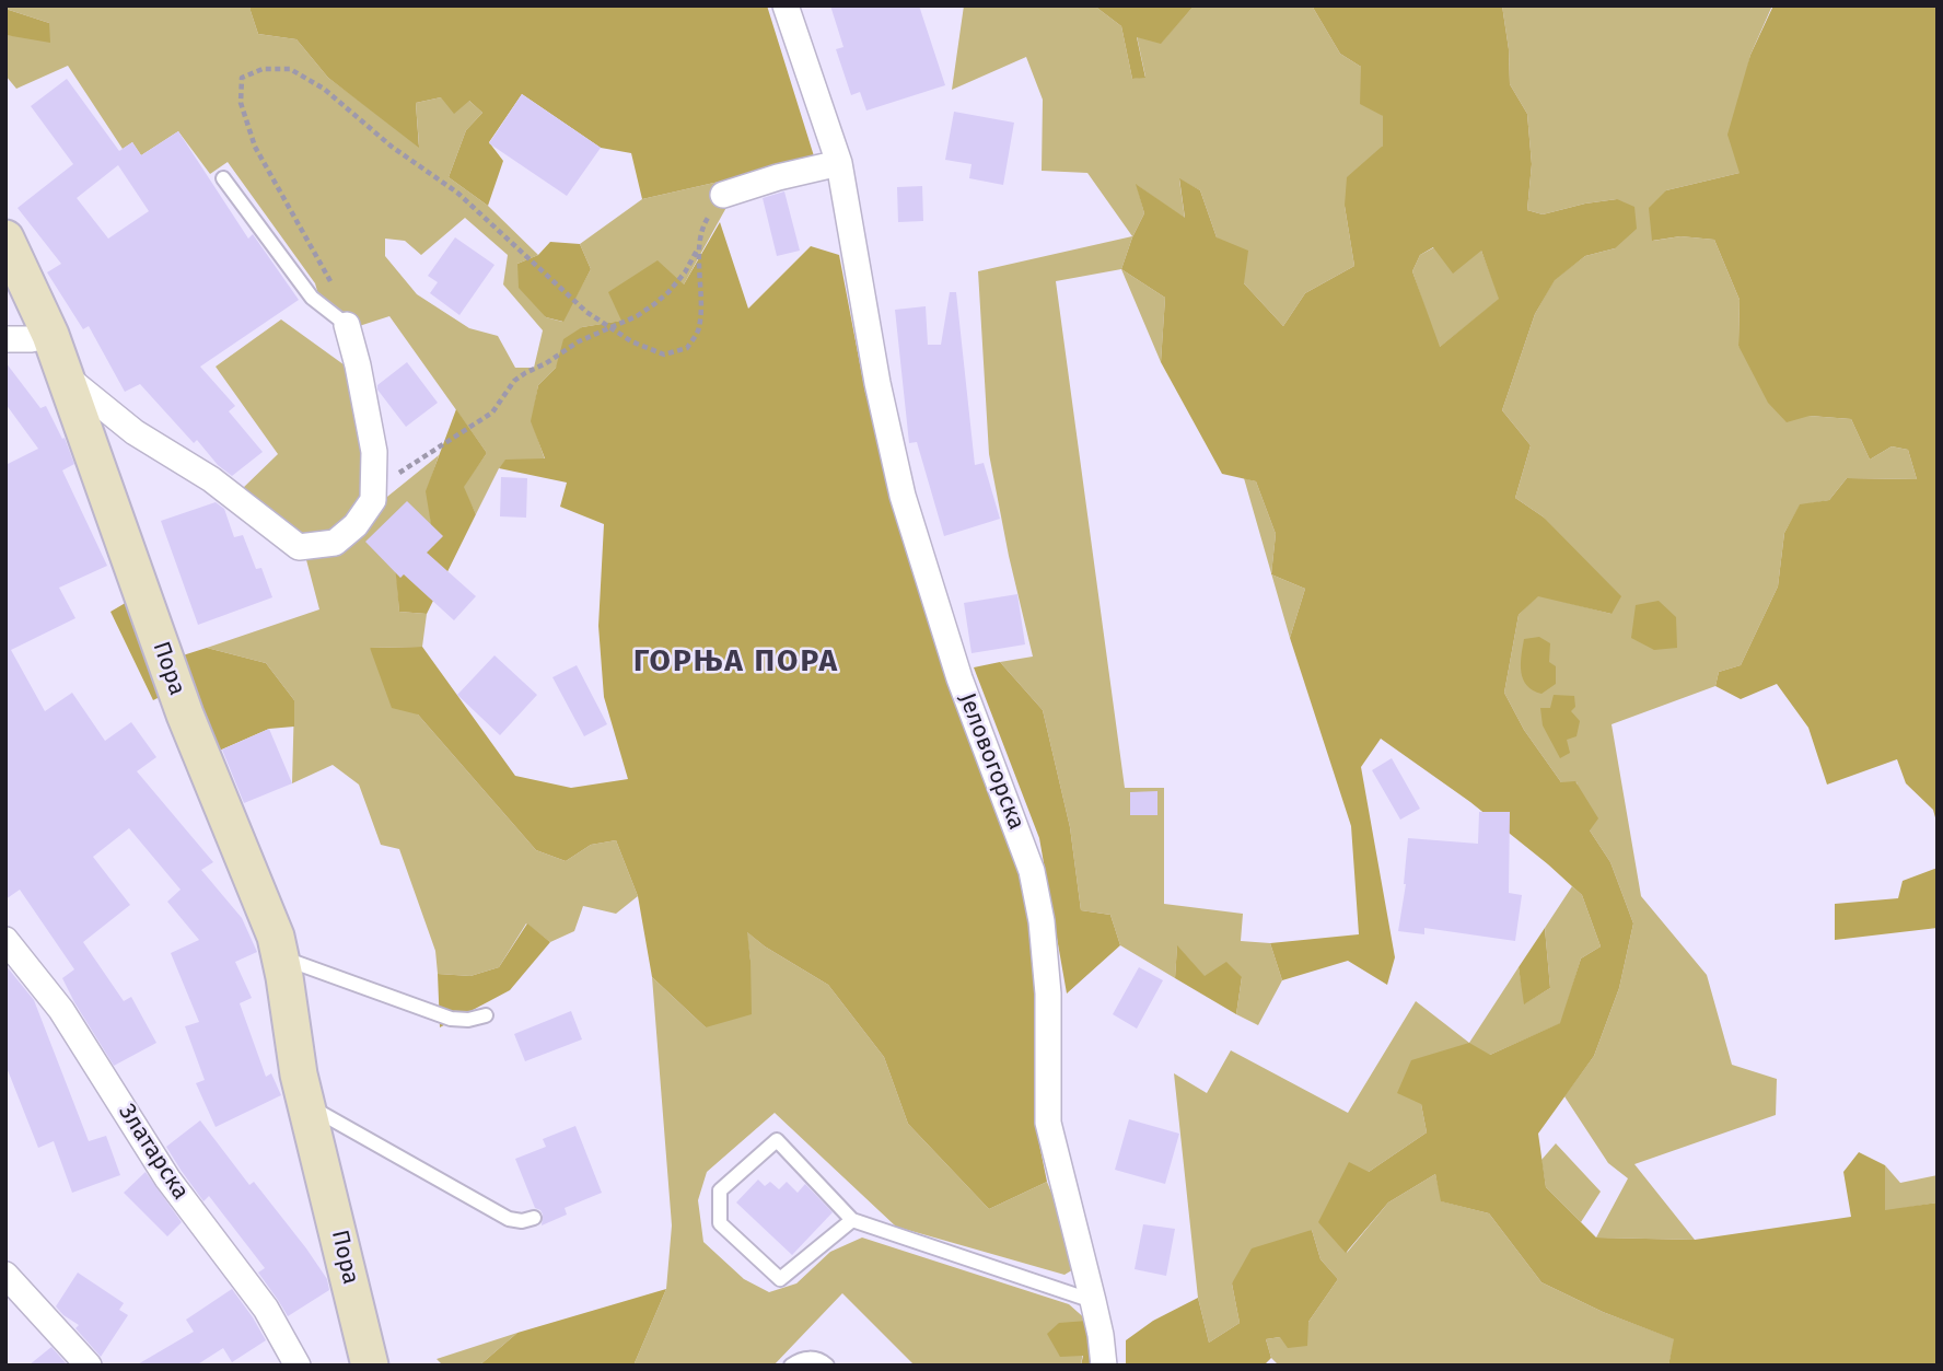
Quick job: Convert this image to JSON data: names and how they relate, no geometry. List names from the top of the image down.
{
  "streets": {
    "street": ["Пора", "Јеловогорска", "Златарска"]
  },
  "districts": ["ГОРЊА ПОРА"]
}
